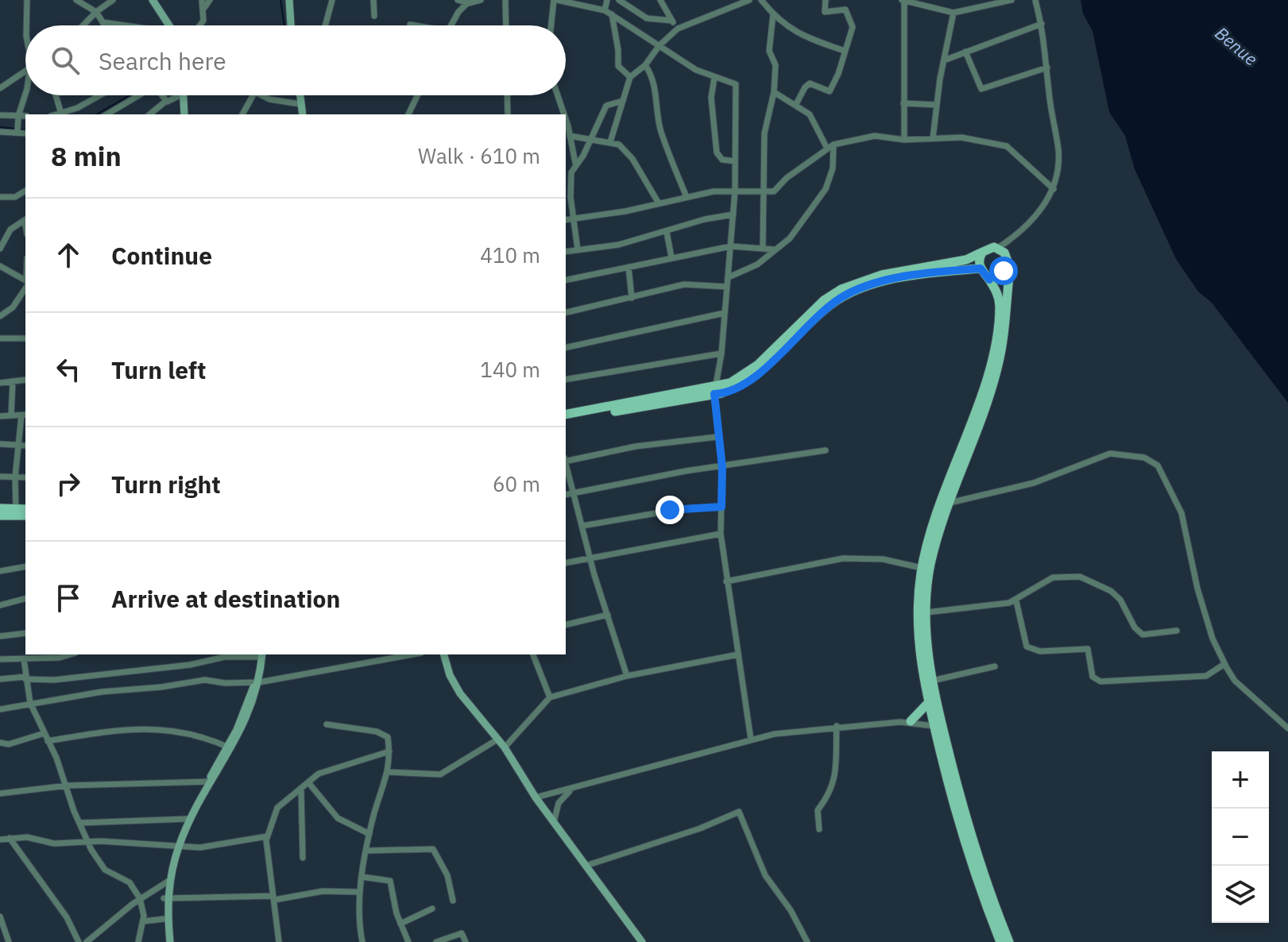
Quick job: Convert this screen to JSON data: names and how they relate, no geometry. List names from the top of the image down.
{
  "water": ["Benue"],
  "page": {
    "search": "Search here",
    "heading": ["8 min", "Walk · 610 m"],
    "list": [
      ["Continue", "410 m"],
      ["Turn left", "140 m"],
      ["Turn right", "60 m"],
      "Arrive at destination"
    ],
    "map_buttons": ["+", "−"]
  }
}
